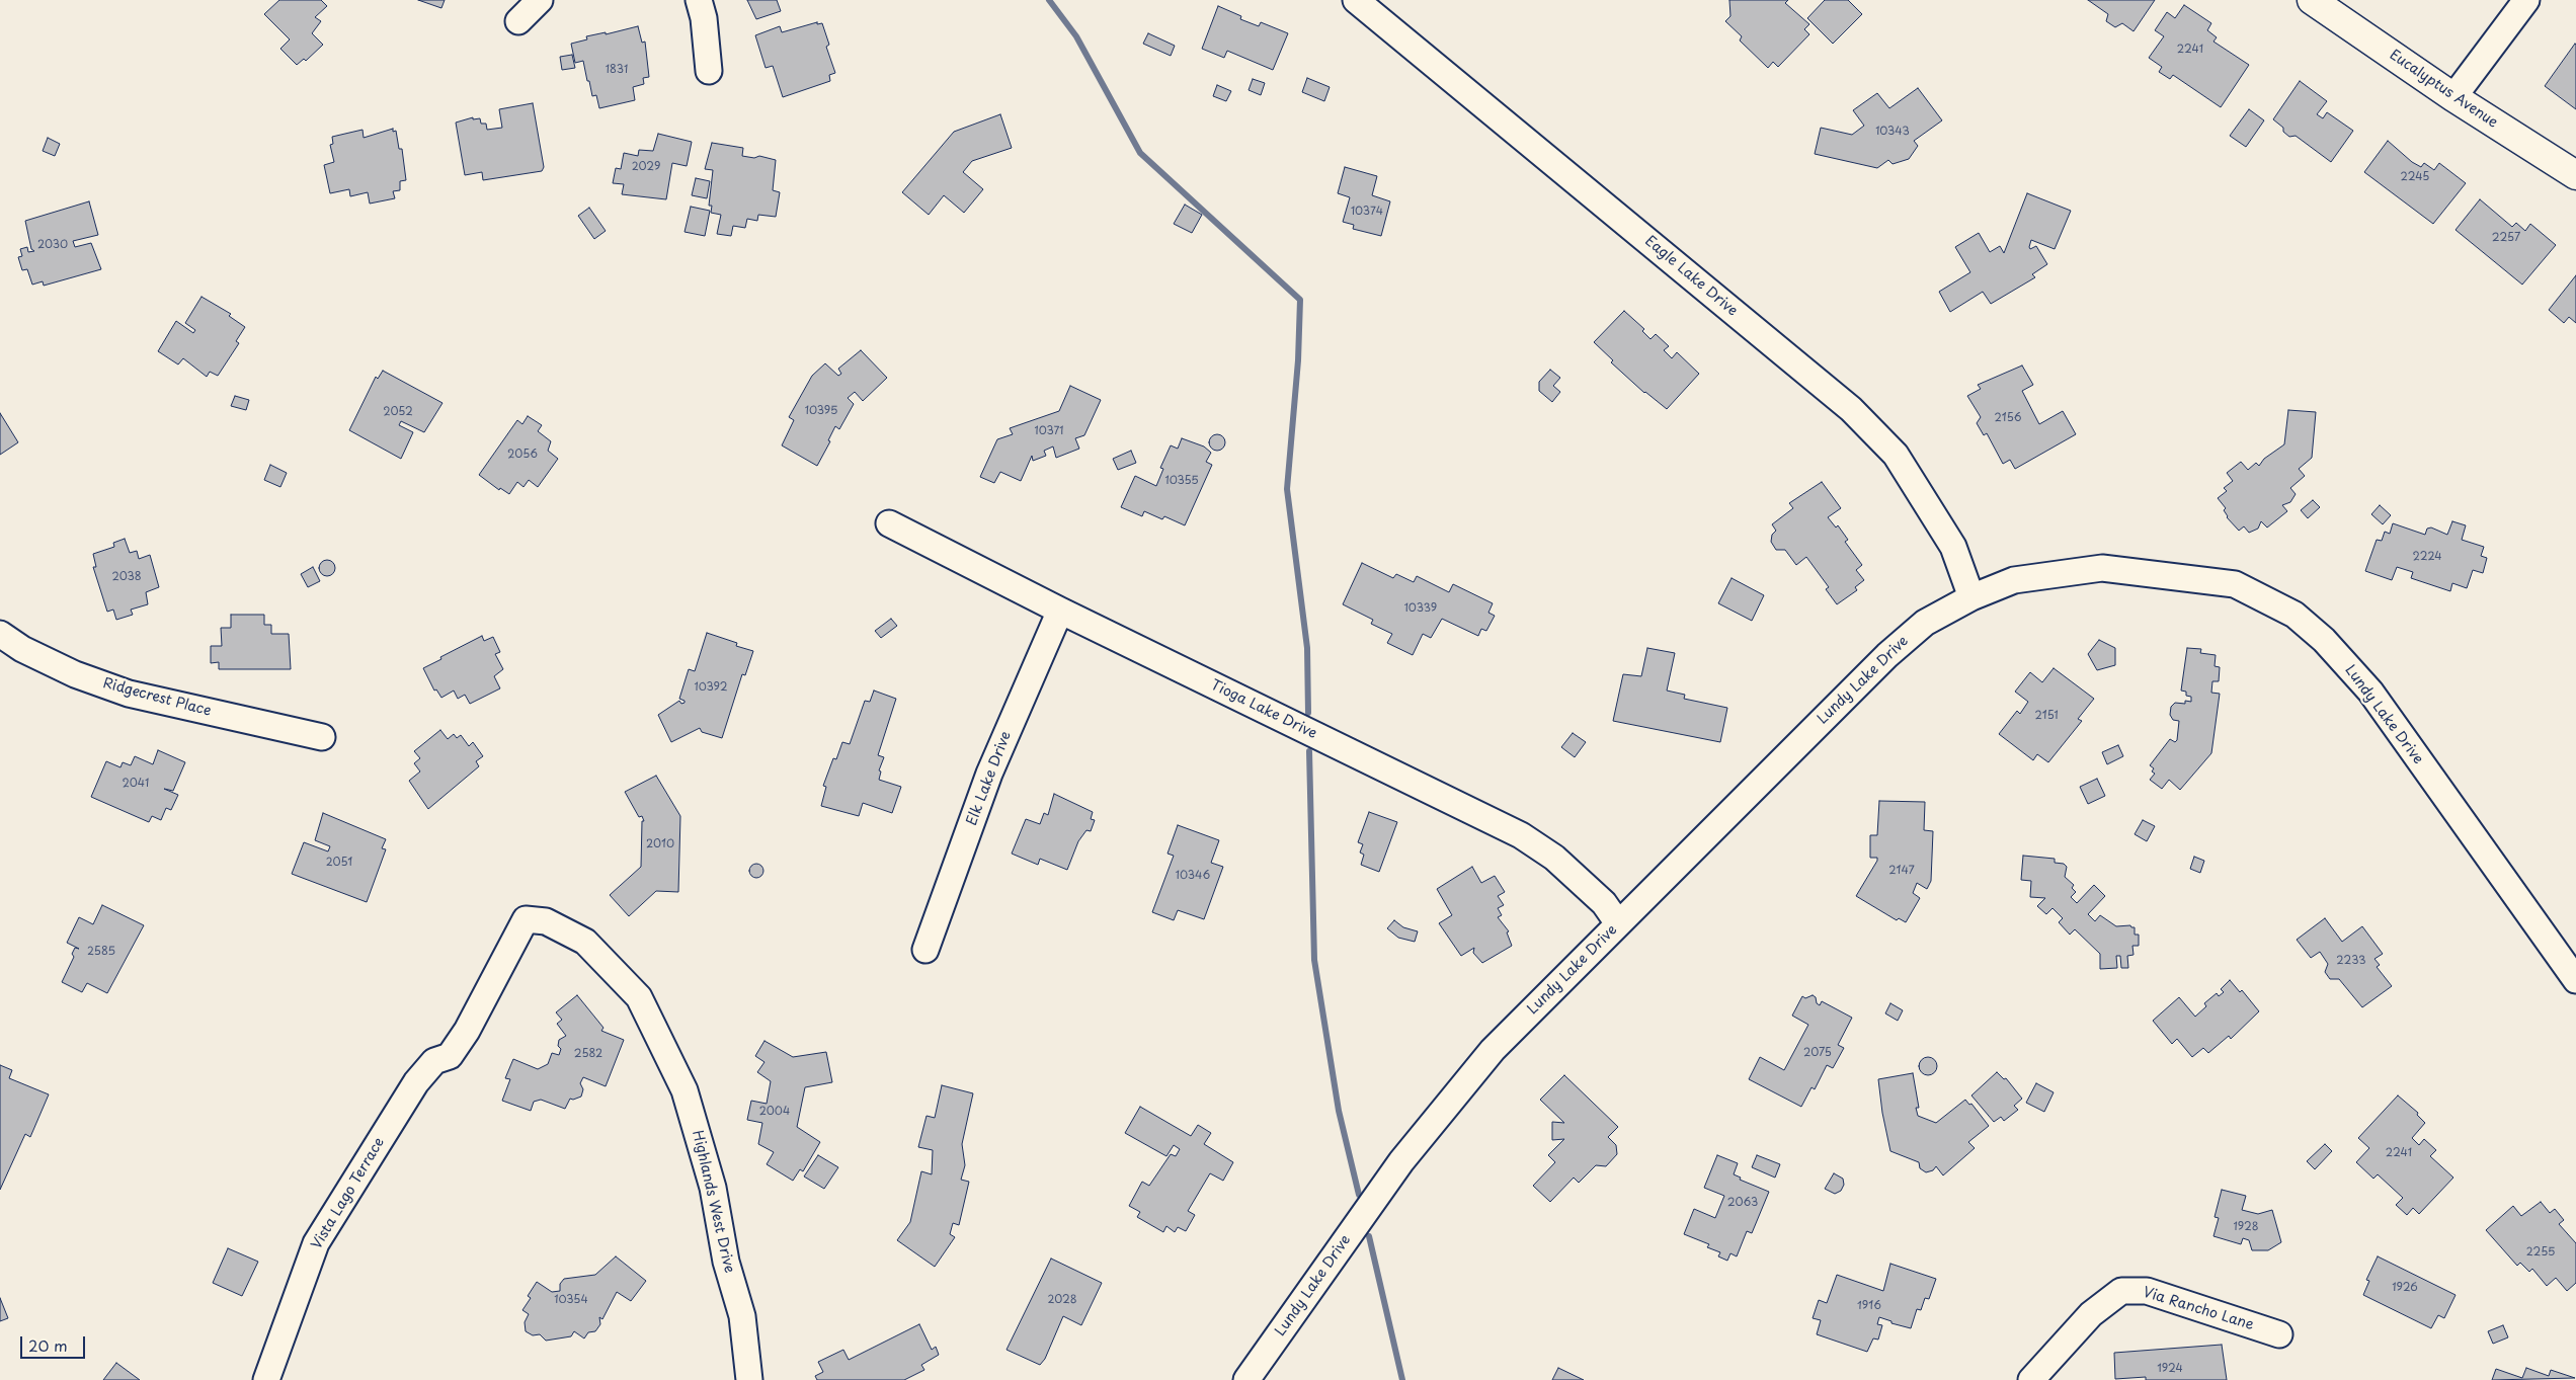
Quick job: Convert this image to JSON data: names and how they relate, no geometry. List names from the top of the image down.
{
  "streets": {
    "street": [
      "Eucalyptus Avenue",
      "Eagle Lake Drive",
      "Lundy Lake Drive",
      "Ridgecrest Place",
      "Tioga Lake Drive",
      "Elk Lake Drive",
      "Vista Lago Terrace",
      "Highlands West Drive",
      "Via Rancho Lane"
    ]
  },
  "crossings": [
    ["Eagle Lake Drive", "Lundy Lake Drive"],
    ["Lundy Lake Drive", "Tioga Lake Drive"],
    ["Tioga Lake Drive", "Elk Lake Drive"],
    ["Vista Lago Terrace", "Highlands West Drive"]
  ],
  "house_numbers": [
    "2241",
    "1831",
    "10343",
    "2029",
    "2245",
    "10374",
    "2257",
    "2030",
    "10395",
    "2052",
    "2156",
    "10371",
    "2056",
    "10355",
    "2224",
    "2038",
    "10339",
    "10392",
    "2151",
    "2041",
    "2010",
    "2051",
    "2147",
    "10346",
    "2585",
    "2233",
    "2075",
    "2582",
    "2004",
    "2241",
    "2063",
    "1928",
    "2255",
    "1926",
    "10354",
    "2028",
    "1916",
    "1924"
  ],
  "scale_bar": "20 m"
}
